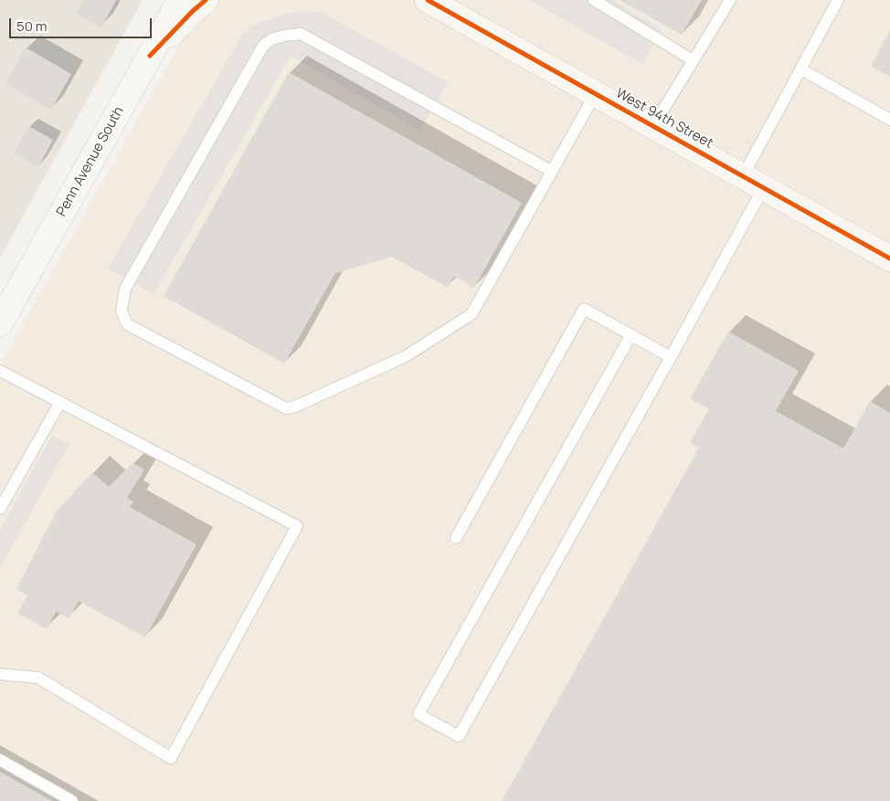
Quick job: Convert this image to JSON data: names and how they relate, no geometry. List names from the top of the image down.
{
  "streets": {
    "street": ["West 94th Street", "Penn Avenue South"]
  },
  "scale_bar": "50 m"
}
